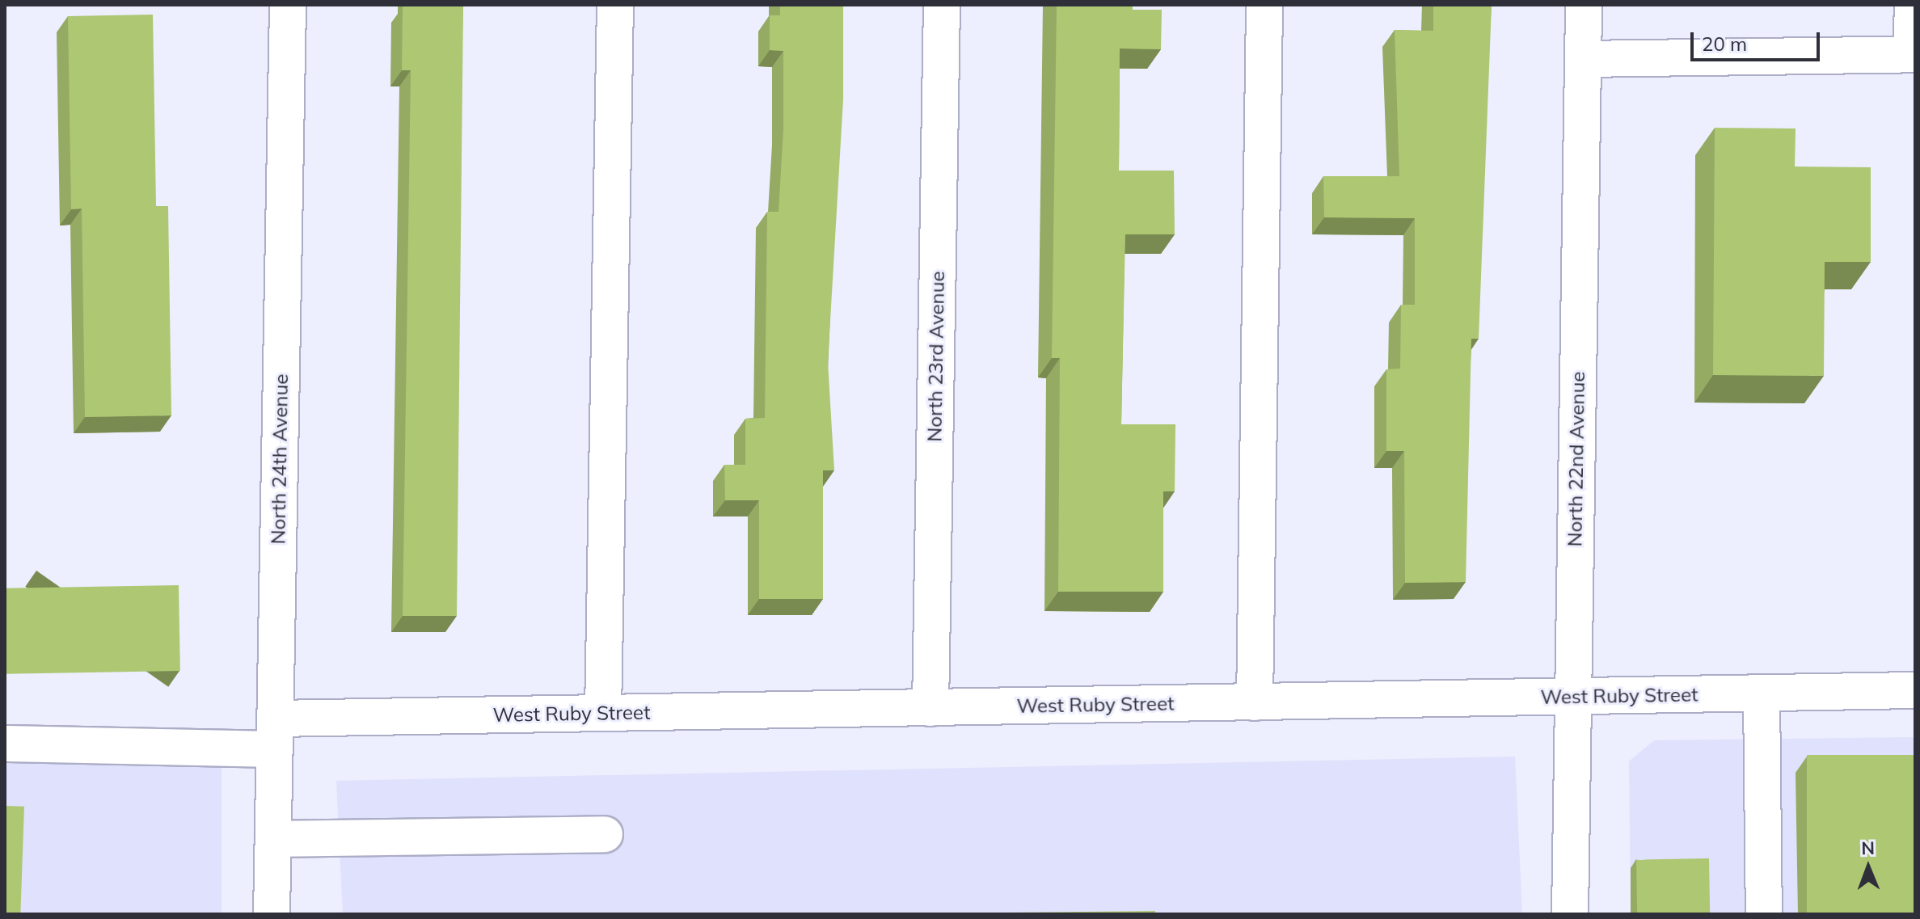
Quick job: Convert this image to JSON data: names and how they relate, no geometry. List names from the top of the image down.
{
  "streets": {
    "street": [
      "North 23rd Avenue",
      "North 24th Avenue",
      "North 22nd Avenue",
      "West Ruby Street"
    ]
  },
  "crossings": [
    ["North 23rd Avenue", "West Ruby Street"],
    ["North 24th Avenue", "West Ruby Street"],
    ["North 22nd Avenue", "West Ruby Street"]
  ],
  "scale_bar": "20 m",
  "north": "top"
}
